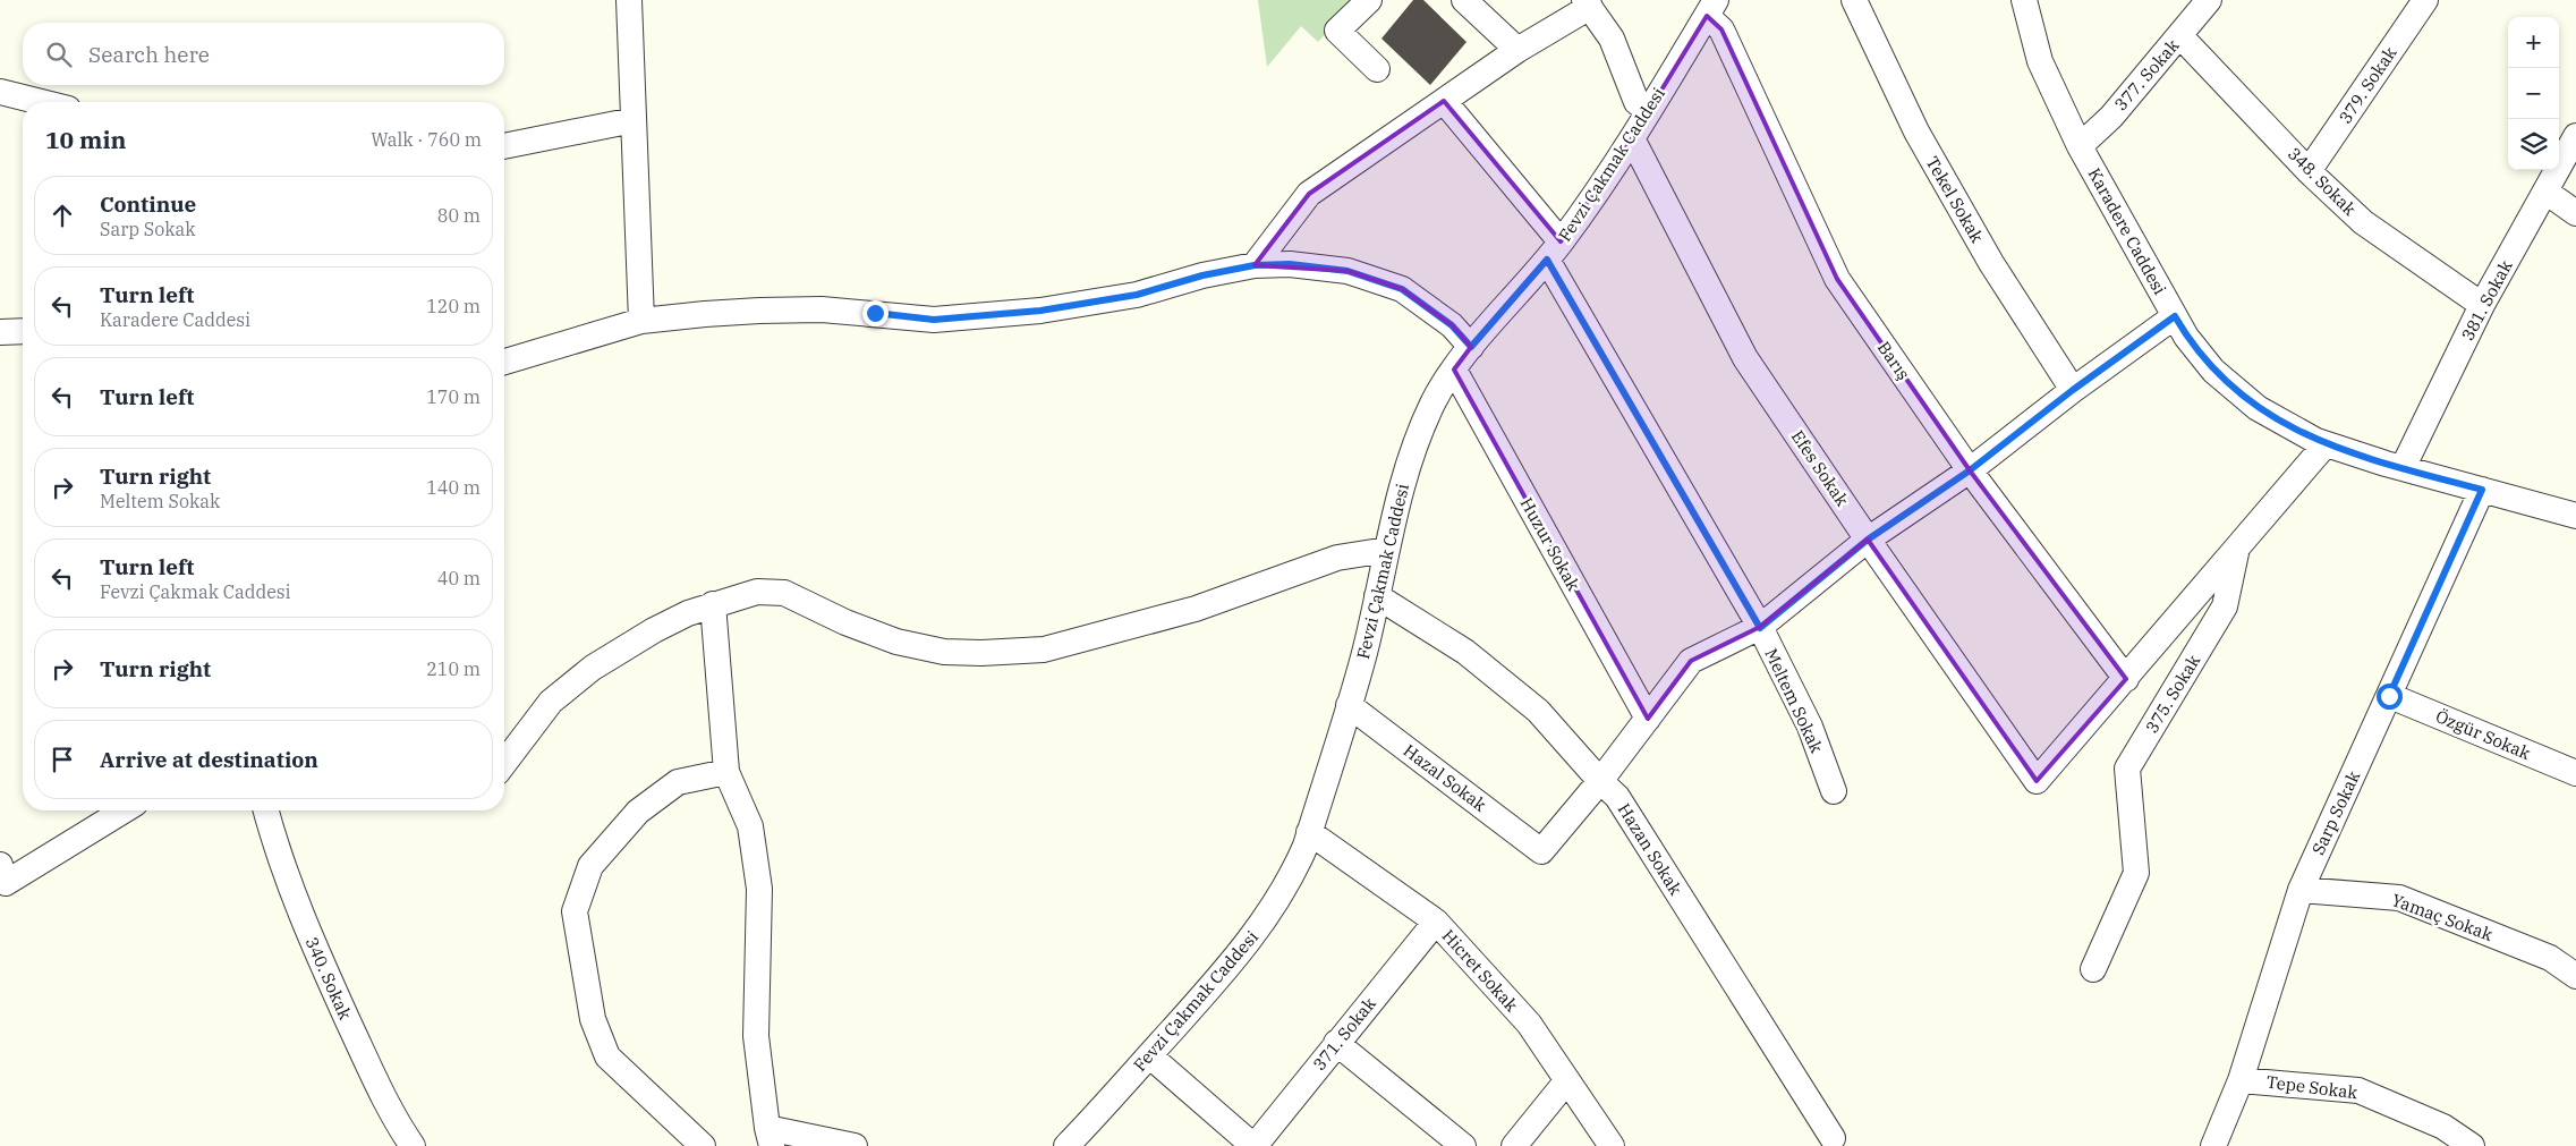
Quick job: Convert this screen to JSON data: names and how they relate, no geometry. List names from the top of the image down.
{
  "streets": {
    "street": [
      "377. Sokak",
      "379. Sokak",
      "Fevzi Çakmak Caddesi",
      "348. Sokak",
      "Tekel Sokak",
      "Karadere Caddesi",
      "381. Sokak",
      "Barış",
      "Efes Sokak",
      "Huzur Sokak",
      "375. Sokak",
      "Meltem Sokak",
      "Özgür Sokak",
      "Hazal Sokak",
      "Sarp Sokak",
      "Hazan Sokak",
      "Yamaç Sokak",
      "Hicret Sokak",
      "340. Sokak",
      "371. Sokak",
      "Tepe Sokak"
    ]
  },
  "crossings": [
    ["377. Sokak", "348. Sokak"],
    ["377. Sokak", "Karadere Caddesi"],
    ["379. Sokak", "348. Sokak"],
    ["Fevzi Çakmak Caddesi", "Barış"],
    ["Fevzi Çakmak Caddesi", "Efes Sokak"],
    ["Fevzi Çakmak Caddesi", "Huzur Sokak"],
    ["Fevzi Çakmak Caddesi", "Meltem Sokak"],
    ["Fevzi Çakmak Caddesi", "Hazal Sokak"],
    ["Fevzi Çakmak Caddesi", "Hazan Sokak"],
    ["Fevzi Çakmak Caddesi", "Hicret Sokak"],
    ["348. Sokak", "381. Sokak"],
    ["Karadere Caddesi", "381. Sokak"],
    ["Karadere Caddesi", "375. Sokak"],
    ["Karadere Caddesi", "Sarp Sokak"],
    ["Barış", "Efes Sokak"],
    ["Özgür Sokak", "Sarp Sokak"],
    ["Hazal Sokak", "Hazan Sokak"],
    ["Sarp Sokak", "Yamaç Sokak"],
    ["Sarp Sokak", "Tepe Sokak"],
    ["Hicret Sokak", "371. Sokak"]
  ],
  "page": {
    "map_buttons": ["+", "−"],
    "search": "Search here",
    "heading": ["10 min", "Walk · 760 m"],
    "list": [
      ["Continue", "Sarp Sokak", "80 m"],
      ["Turn left", "Karadere Caddesi", "120 m"],
      ["Turn left", "170 m"],
      ["Turn right", "Meltem Sokak", "140 m"],
      ["Turn left", "Fevzi Çakmak Caddesi", "40 m"],
      ["Turn right", "210 m"],
      "Arrive at destination"
    ]
  }
}
